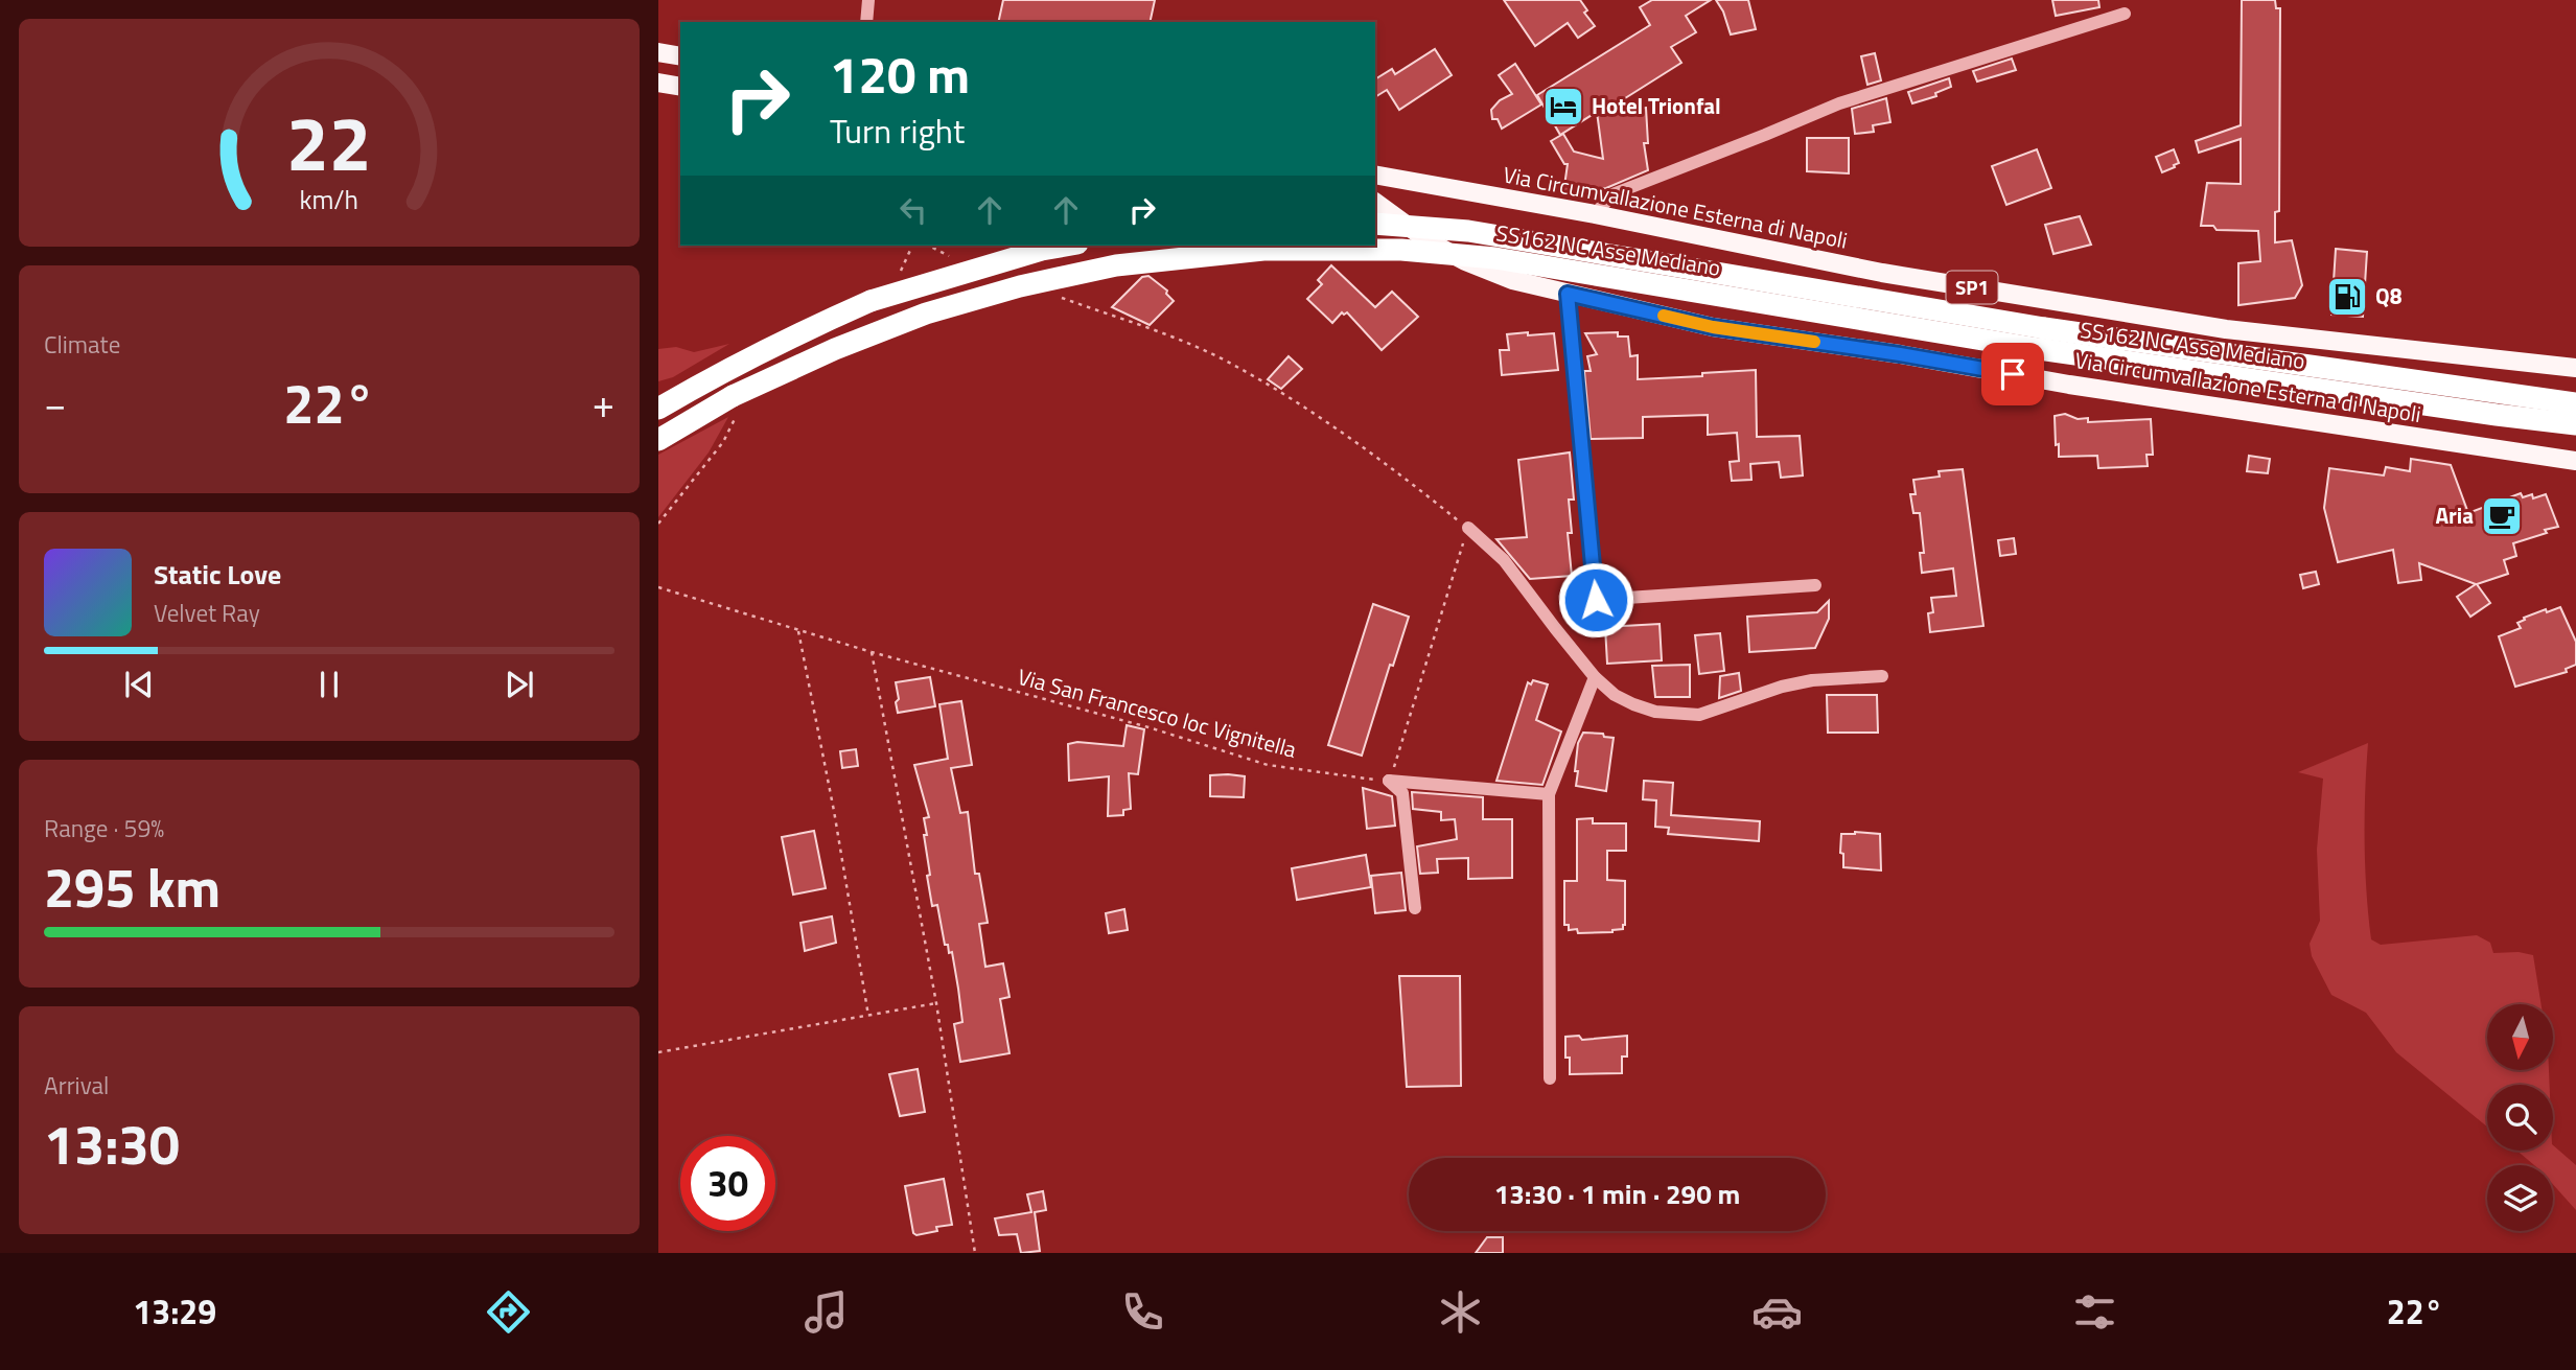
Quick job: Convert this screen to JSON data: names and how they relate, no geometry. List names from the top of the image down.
{
  "streets": {
    "highway": ["SS162 NC Asse Mediano"],
    "main road": ["Via Circumvallazione Esterna di Napoli", "SP1"],
    "path": ["Via San Francesco loc Vignitella"]
  },
  "places": {
    "hotel": ["Hotel Trionfal"],
    "fuel station": ["Q8"],
    "cafe": ["Aria"]
  },
  "north": "bottom",
  "page": {
    "turn": ["120 m", "Turn right"],
    "tile": [
      "Climate",
      ["Range · 59%", "295 km"],
      ["Arrival", "13:30"]
    ],
    "heat": ["−", "22°", "+"],
    "song": ["Static Love", "Velvet Ray"],
    "limit": "30",
    "trip": "13:30 · 1 min · 290 m",
    "tabs": ["13:29", "22°"],
    "gauge": ["22", "km/h"]
  }
}
